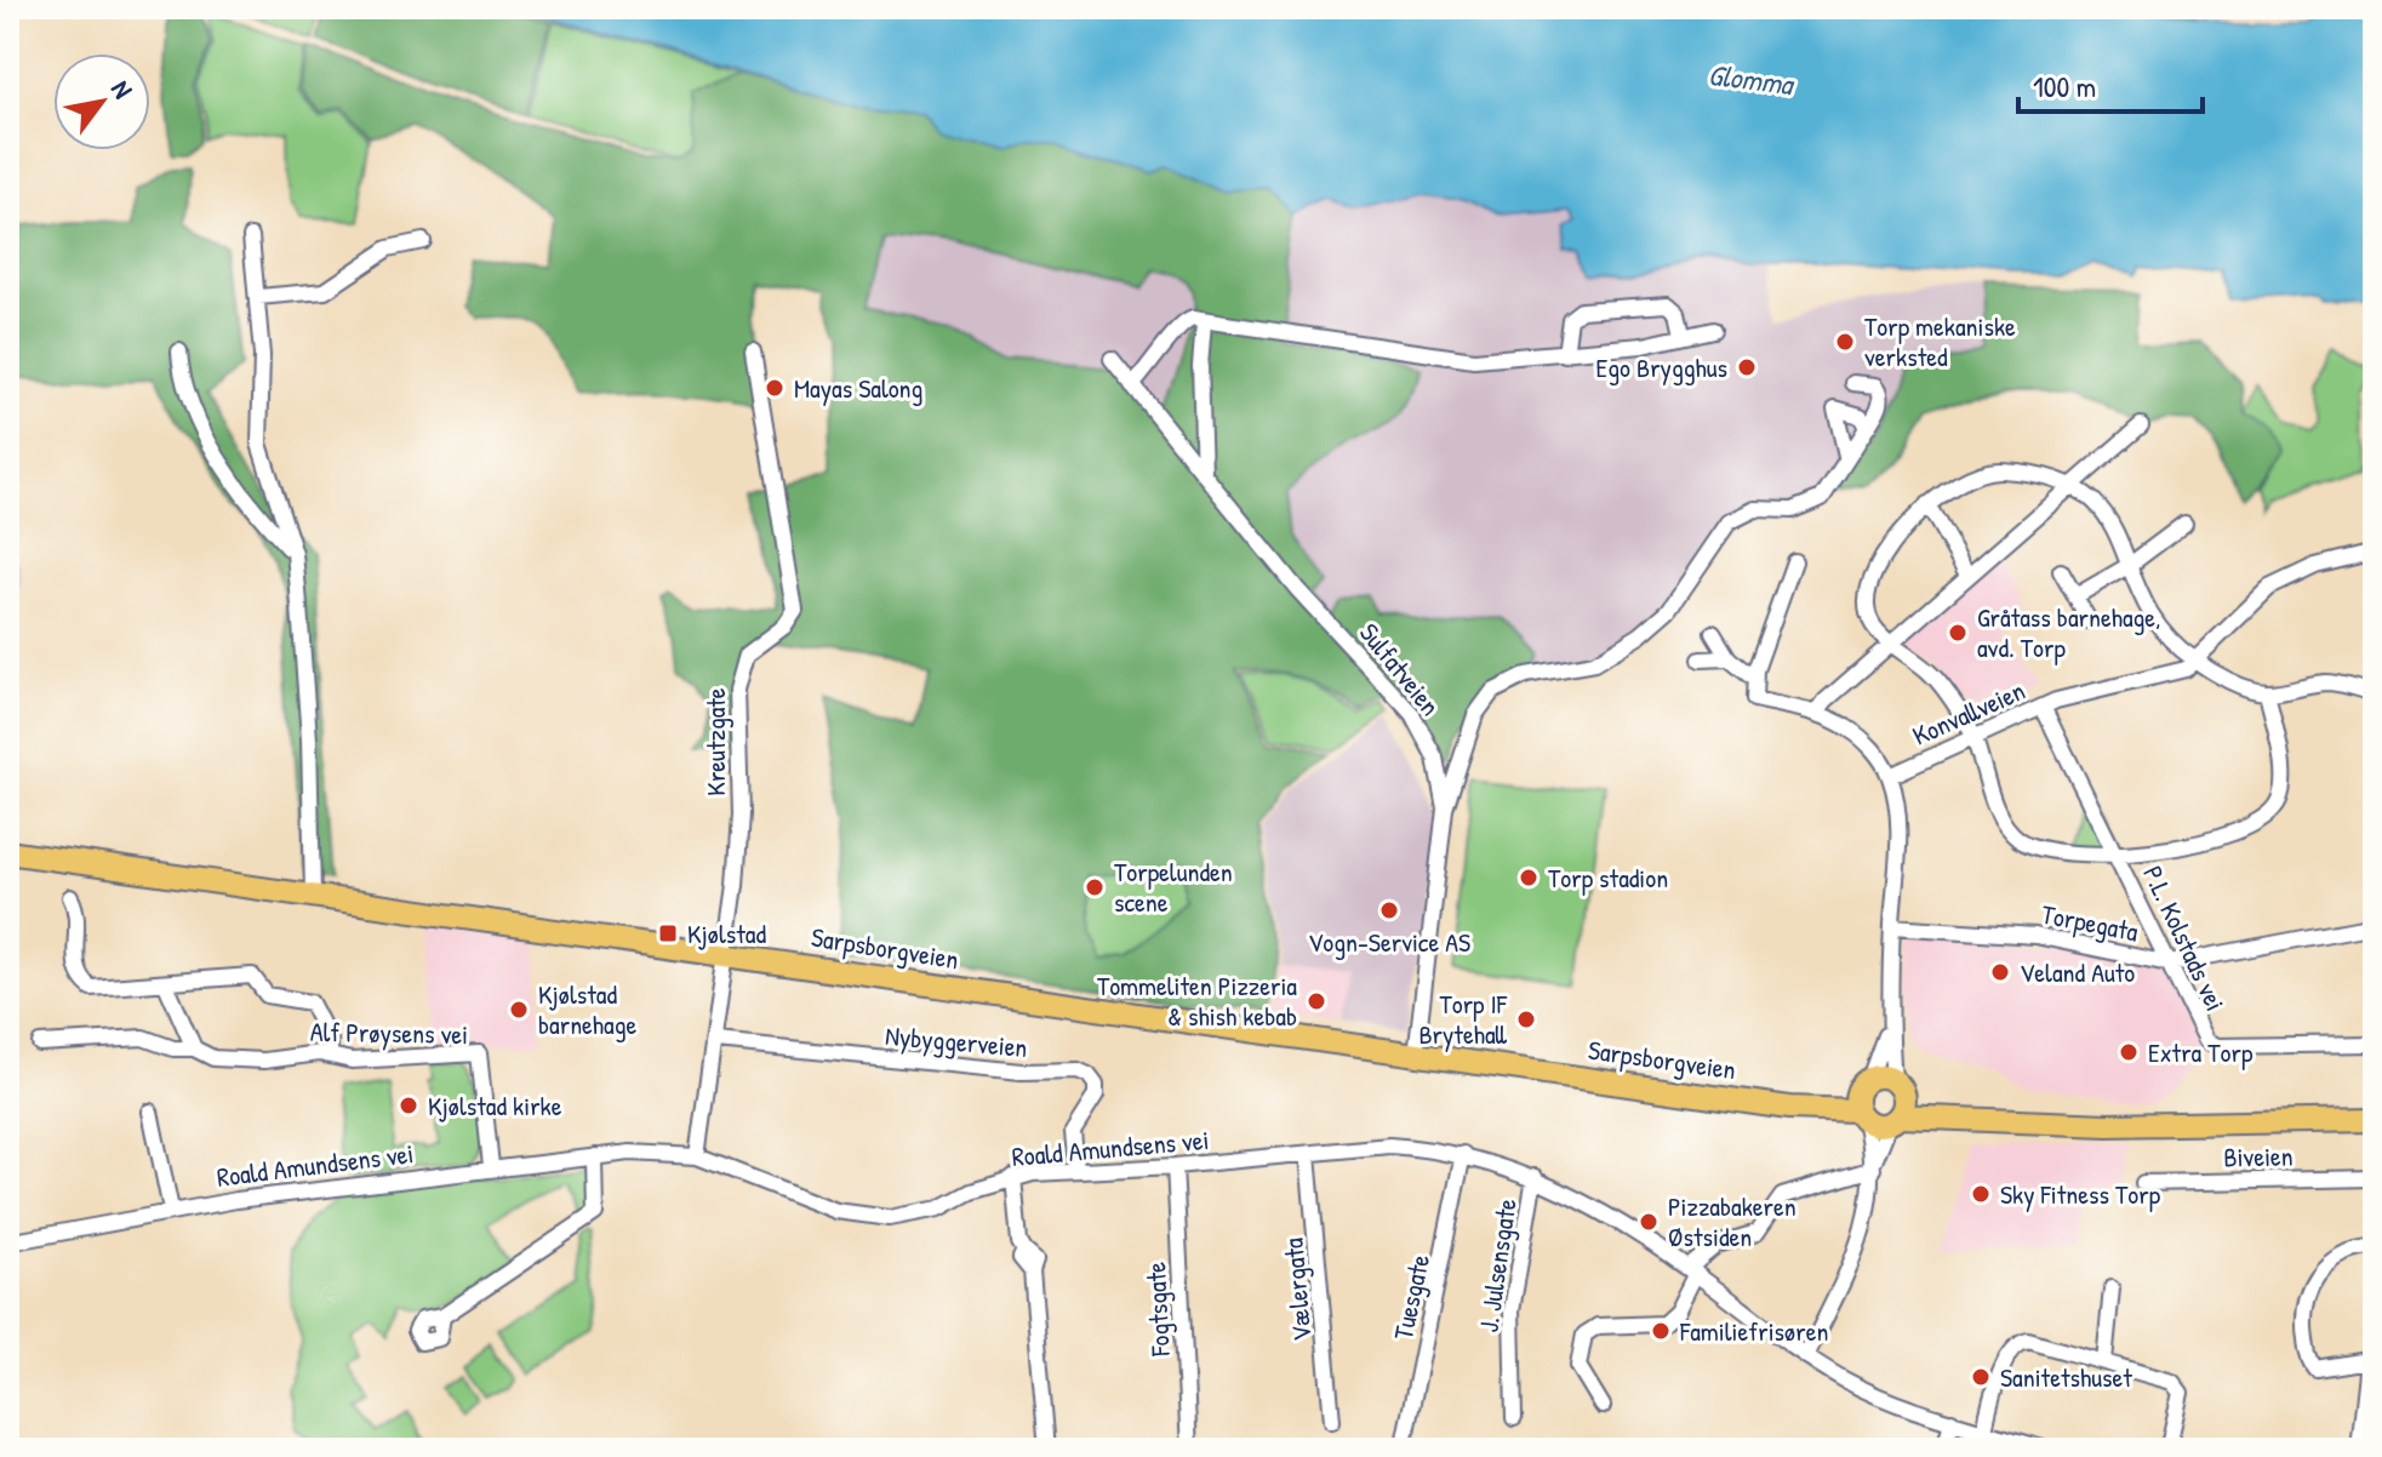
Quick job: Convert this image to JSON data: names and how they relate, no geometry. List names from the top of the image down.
{
  "streets": {
    "highway": ["Sarpsborgveien"],
    "street": [
      "Sulfatveien",
      "Konvallveien",
      "Kreutzgate",
      "Torpegata",
      "P.L. Kolstads vei",
      "Alf Prøysens vei",
      "Nybyggerveien",
      "Roald Amundsens vei",
      "Biveien",
      "J. Julsensgate",
      "Vælergata",
      "Tuesgate",
      "Fogtsgate"
    ]
  },
  "crossings": [
    ["Sulfatveien", "Sarpsborgveien"],
    ["Konvallveien", "P.L. Kolstads vei"],
    ["Kreutzgate", "Sarpsborgveien"],
    ["Kreutzgate", "Nybyggerveien"],
    ["Kreutzgate", "Roald Amundsens vei"],
    ["Torpegata", "P.L. Kolstads vei"],
    ["Alf Prøysens vei", "Roald Amundsens vei"],
    ["Nybyggerveien", "Roald Amundsens vei"],
    ["Roald Amundsens vei", "J. Julsensgate"],
    ["Roald Amundsens vei", "Vælergata"],
    ["Roald Amundsens vei", "Tuesgate"],
    ["Roald Amundsens vei", "Fogtsgate"]
  ],
  "water": ["Glomma"],
  "places": {
    "other": [
      "Torp mekaniske verksted",
      "Ego Brygghus",
      "Mayas Salong",
      "Gråtass barnehage, avd. Torp",
      "Torp stadion",
      "Torpelunden scene",
      "Vogn-Service AS",
      "Veland Auto",
      "Tommeliten Pizzeria & shish kebab",
      "Kjølstad barnehage",
      "Torp IF Brytehall",
      "Extra Torp",
      "Kjølstad kirke",
      "Sky Fitness Torp",
      "Pizzabakeren Østsiden",
      "Familiefrisøren",
      "Sanitetshuset"
    ],
    "transit": ["Kjølstad"]
  },
  "scale_bar": "100 m",
  "north": "top right"
}
